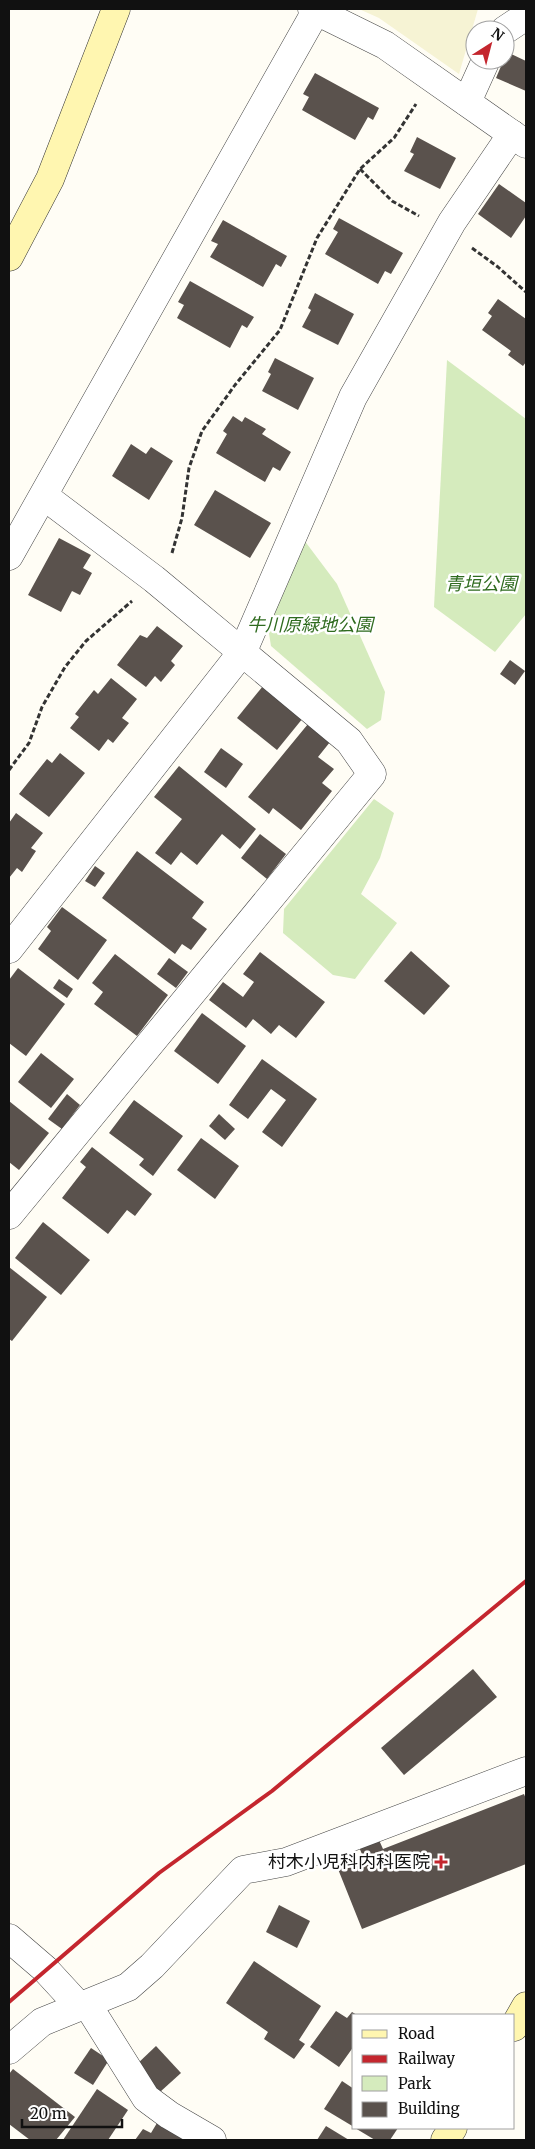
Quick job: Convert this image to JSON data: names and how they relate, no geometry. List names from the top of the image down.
{
  "parks": ["青垣公園", "牛川原緑地公園"],
  "places": {
    "health": ["村木小児科内科医院"]
  },
  "legend": [
    "Road",
    "Railway",
    "Park",
    "Building"
  ],
  "scale_bar": "20 m",
  "north": "top right"
}
